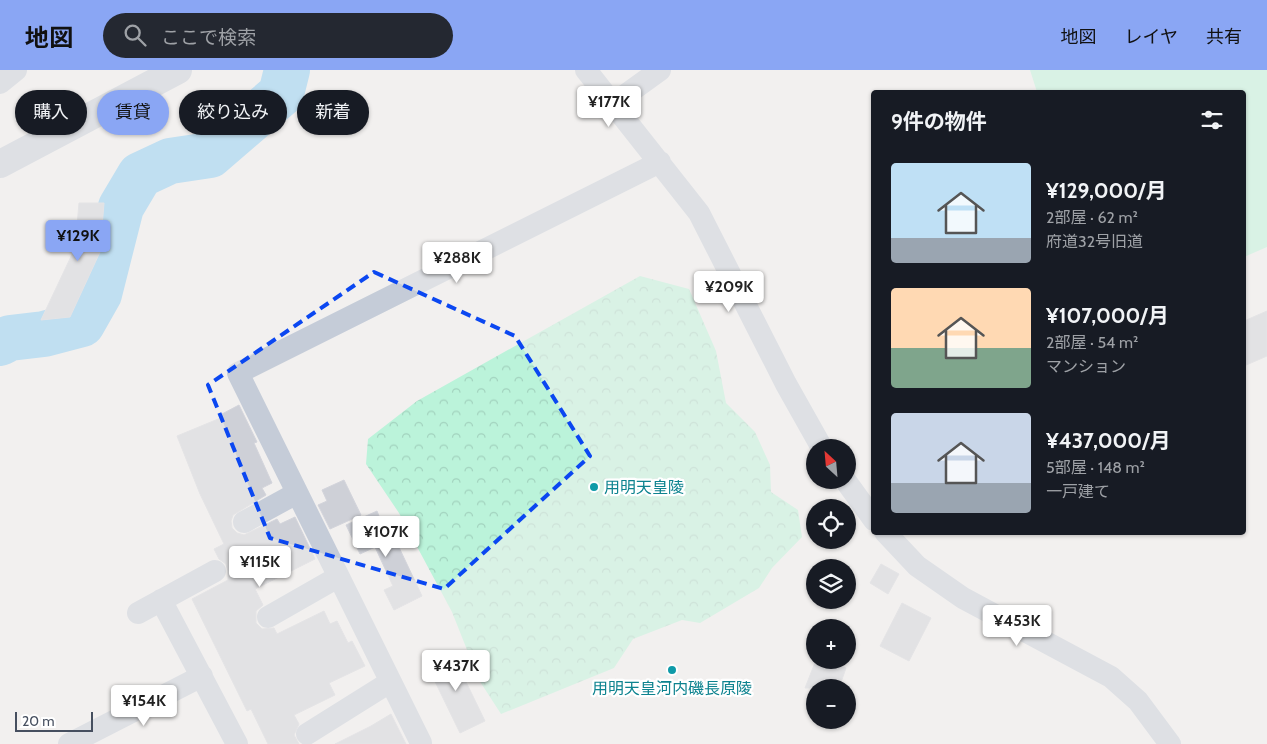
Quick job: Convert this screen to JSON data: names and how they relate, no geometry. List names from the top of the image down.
{
  "places": ["用明天皇陵", "用明天皇河内磯長原陵"],
  "scale_bar": "20 m",
  "north": "top left",
  "page": {
    "header": "地図",
    "search": "ここで検索",
    "nav": ["地図", "レイヤ", "共有"],
    "price": [
      "¥177K",
      "¥129K",
      "¥288K",
      "¥209K",
      "¥107K",
      "¥115K",
      "¥453K",
      "¥437K",
      "¥154K"
    ],
    "chip": [
      "購入",
      "賃貸",
      "絞り込み",
      "新着"
    ],
    "heading": "9件の物件",
    "list": [
      {
        "name": "¥129,000/月",
        "note": "2部屋 · 62 m² · 府道32号旧道"
      },
      {
        "name": "¥107,000/月",
        "note": "2部屋 · 54 m² · マンション"
      },
      {
        "name": "¥437,000/月",
        "note": "5部屋 · 148 m² · 一戸建て"
      }
    ],
    "map_buttons": ["+", "−"],
    "scale": "20 m"
  }
}
